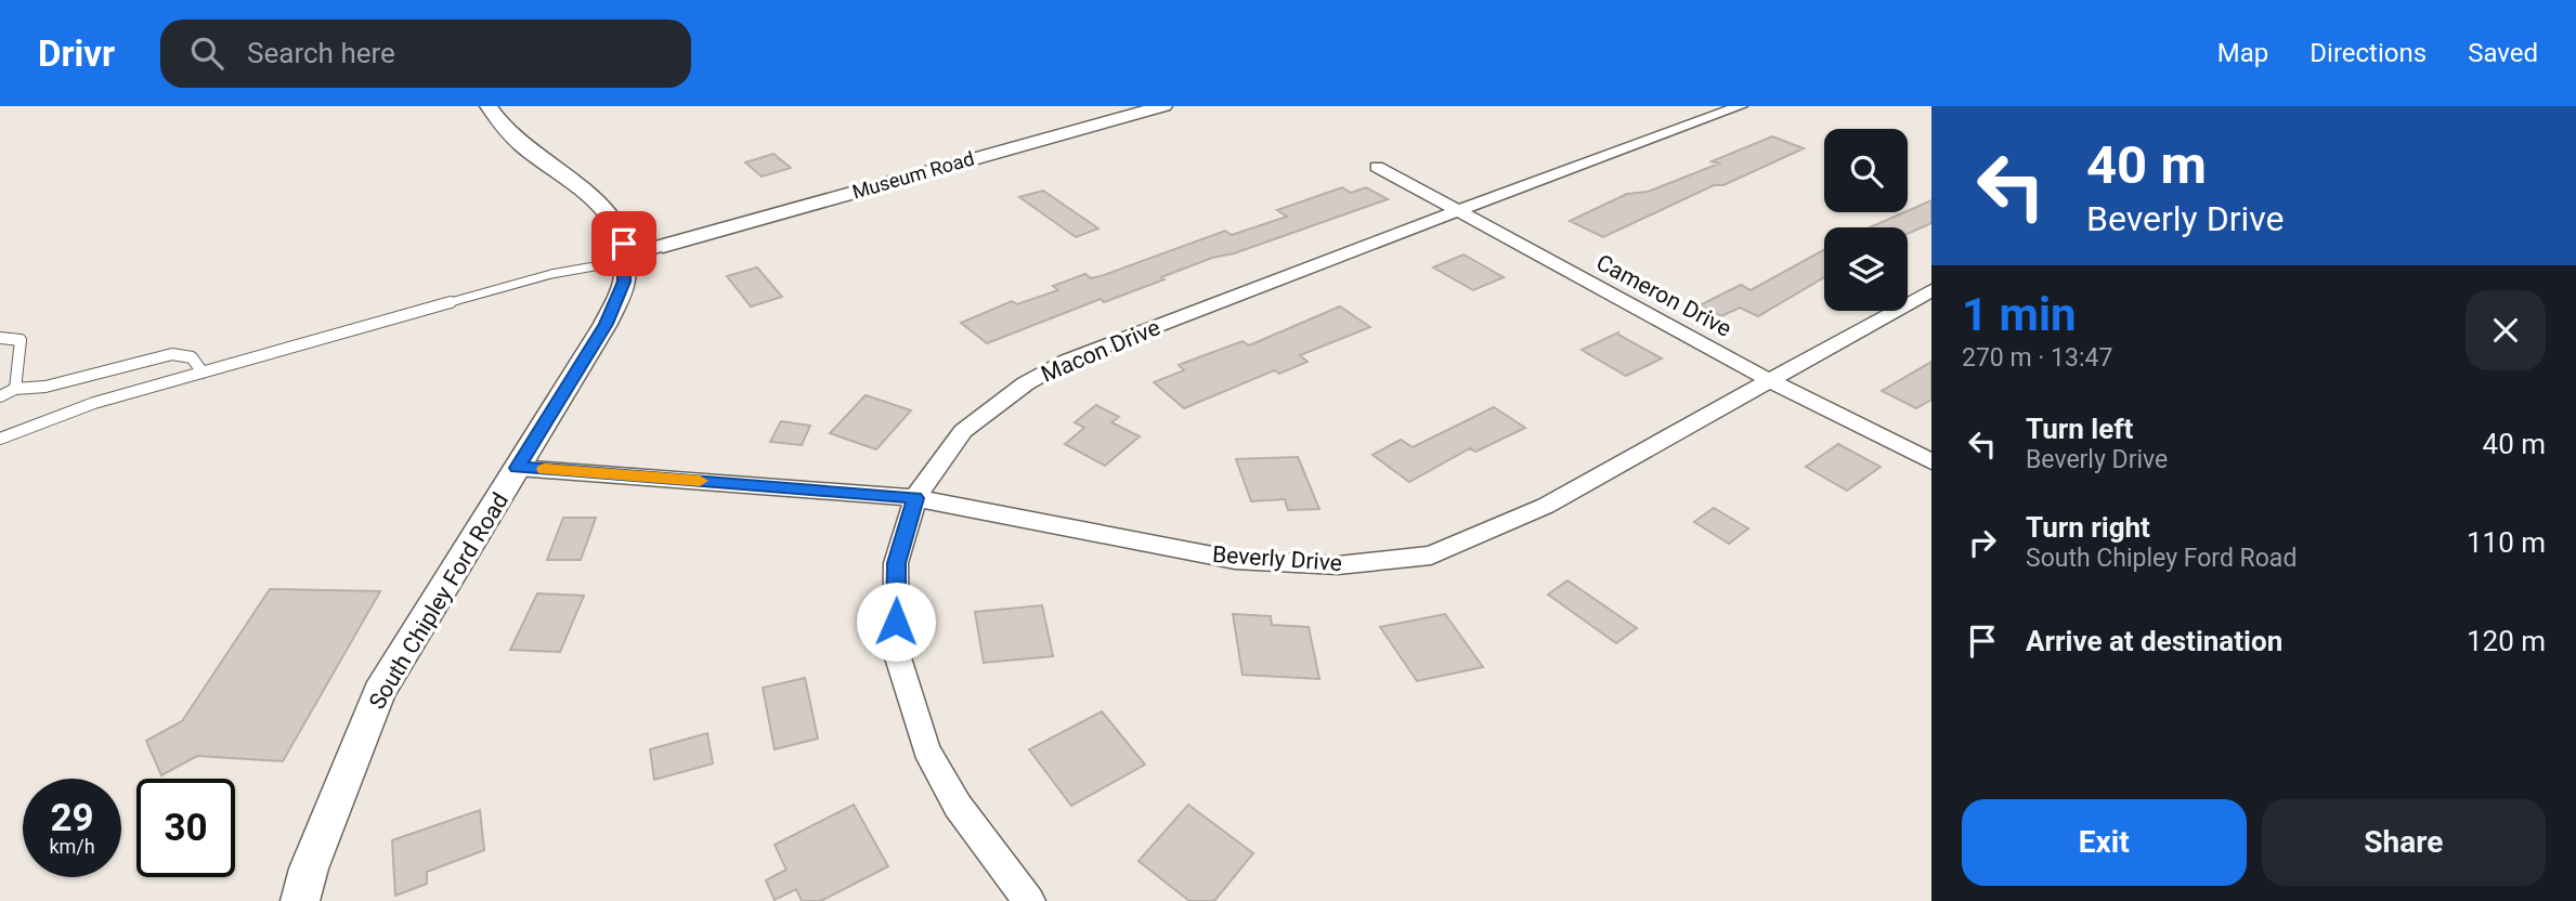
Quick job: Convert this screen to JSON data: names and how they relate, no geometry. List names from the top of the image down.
{
  "streets": {
    "street": [
      "Museum Road",
      "Cameron Drive",
      "Macon Drive",
      "Beverly Drive",
      "South Chipley Ford Road"
    ]
  },
  "crossings": [
    ["Cameron Drive", "Macon Drive"],
    ["Cameron Drive", "Beverly Drive"],
    ["Macon Drive", "Beverly Drive"],
    ["Beverly Drive", "South Chipley Ford Road"]
  ],
  "page": {
    "header": "Drivr",
    "search": "Search here",
    "nav": ["Map", "Directions", "Saved"],
    "turn": ["40 m", "Beverly Drive"],
    "heading": ["1 min", "270 m · 13:47"],
    "list": [
      {
        "name": "Turn left",
        "note": "Beverly Drive",
        "value": "40 m"
      },
      {
        "name": "Turn right",
        "note": "South Chipley Ford Road",
        "value": "110 m"
      },
      {
        "name": "Arrive at destination",
        "value": "120 m"
      }
    ],
    "speed": "29 km/h",
    "limit": "30",
    "buttons": ["Exit", "Share"]
  }
}
